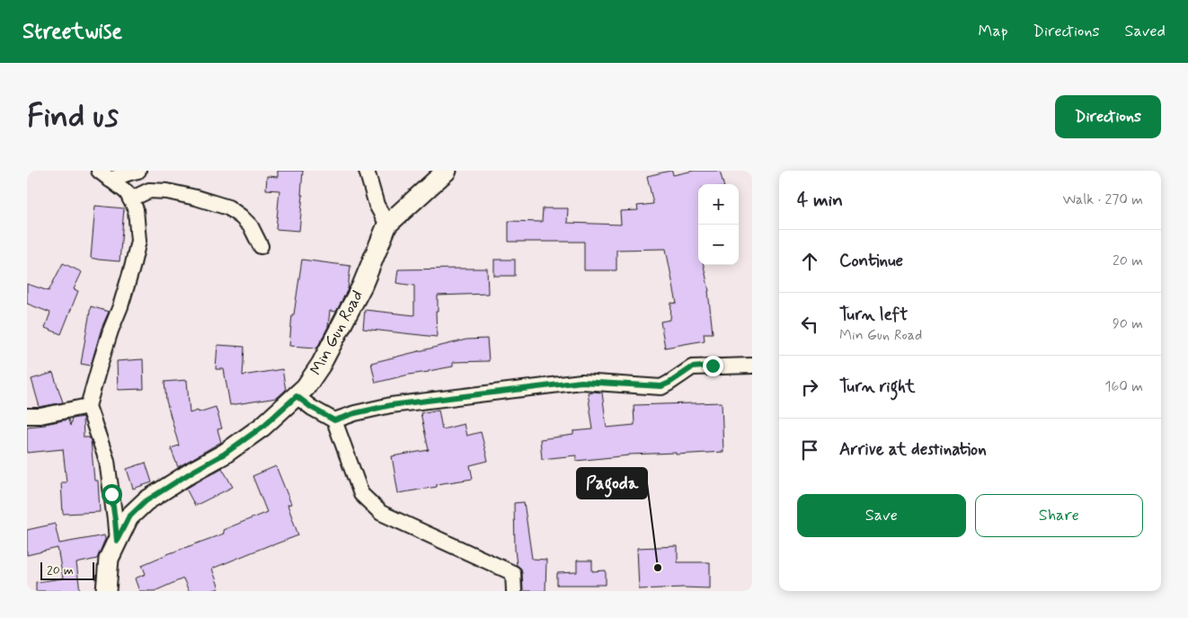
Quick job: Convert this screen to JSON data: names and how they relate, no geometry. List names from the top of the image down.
{
  "streets": {
    "street": ["Min Gun Road"]
  },
  "places": ["Pagoda"],
  "scale_bar": "20 m",
  "page": {
    "header": "Streetwise",
    "nav": ["Map", "Directions", "Saved"],
    "buttons": [
      "Directions",
      ["Save", "Share"]
    ],
    "title": "Find us",
    "heading": ["4 min", "Walk · 270 m"],
    "map_buttons": ["+", "−"],
    "list": [
      ["Continue", "20 m"],
      ["Turn left", "Min Gun Road", "90 m"],
      ["Turn right", "160 m"],
      "Arrive at destination"
    ],
    "scale": "20 m"
  }
}
